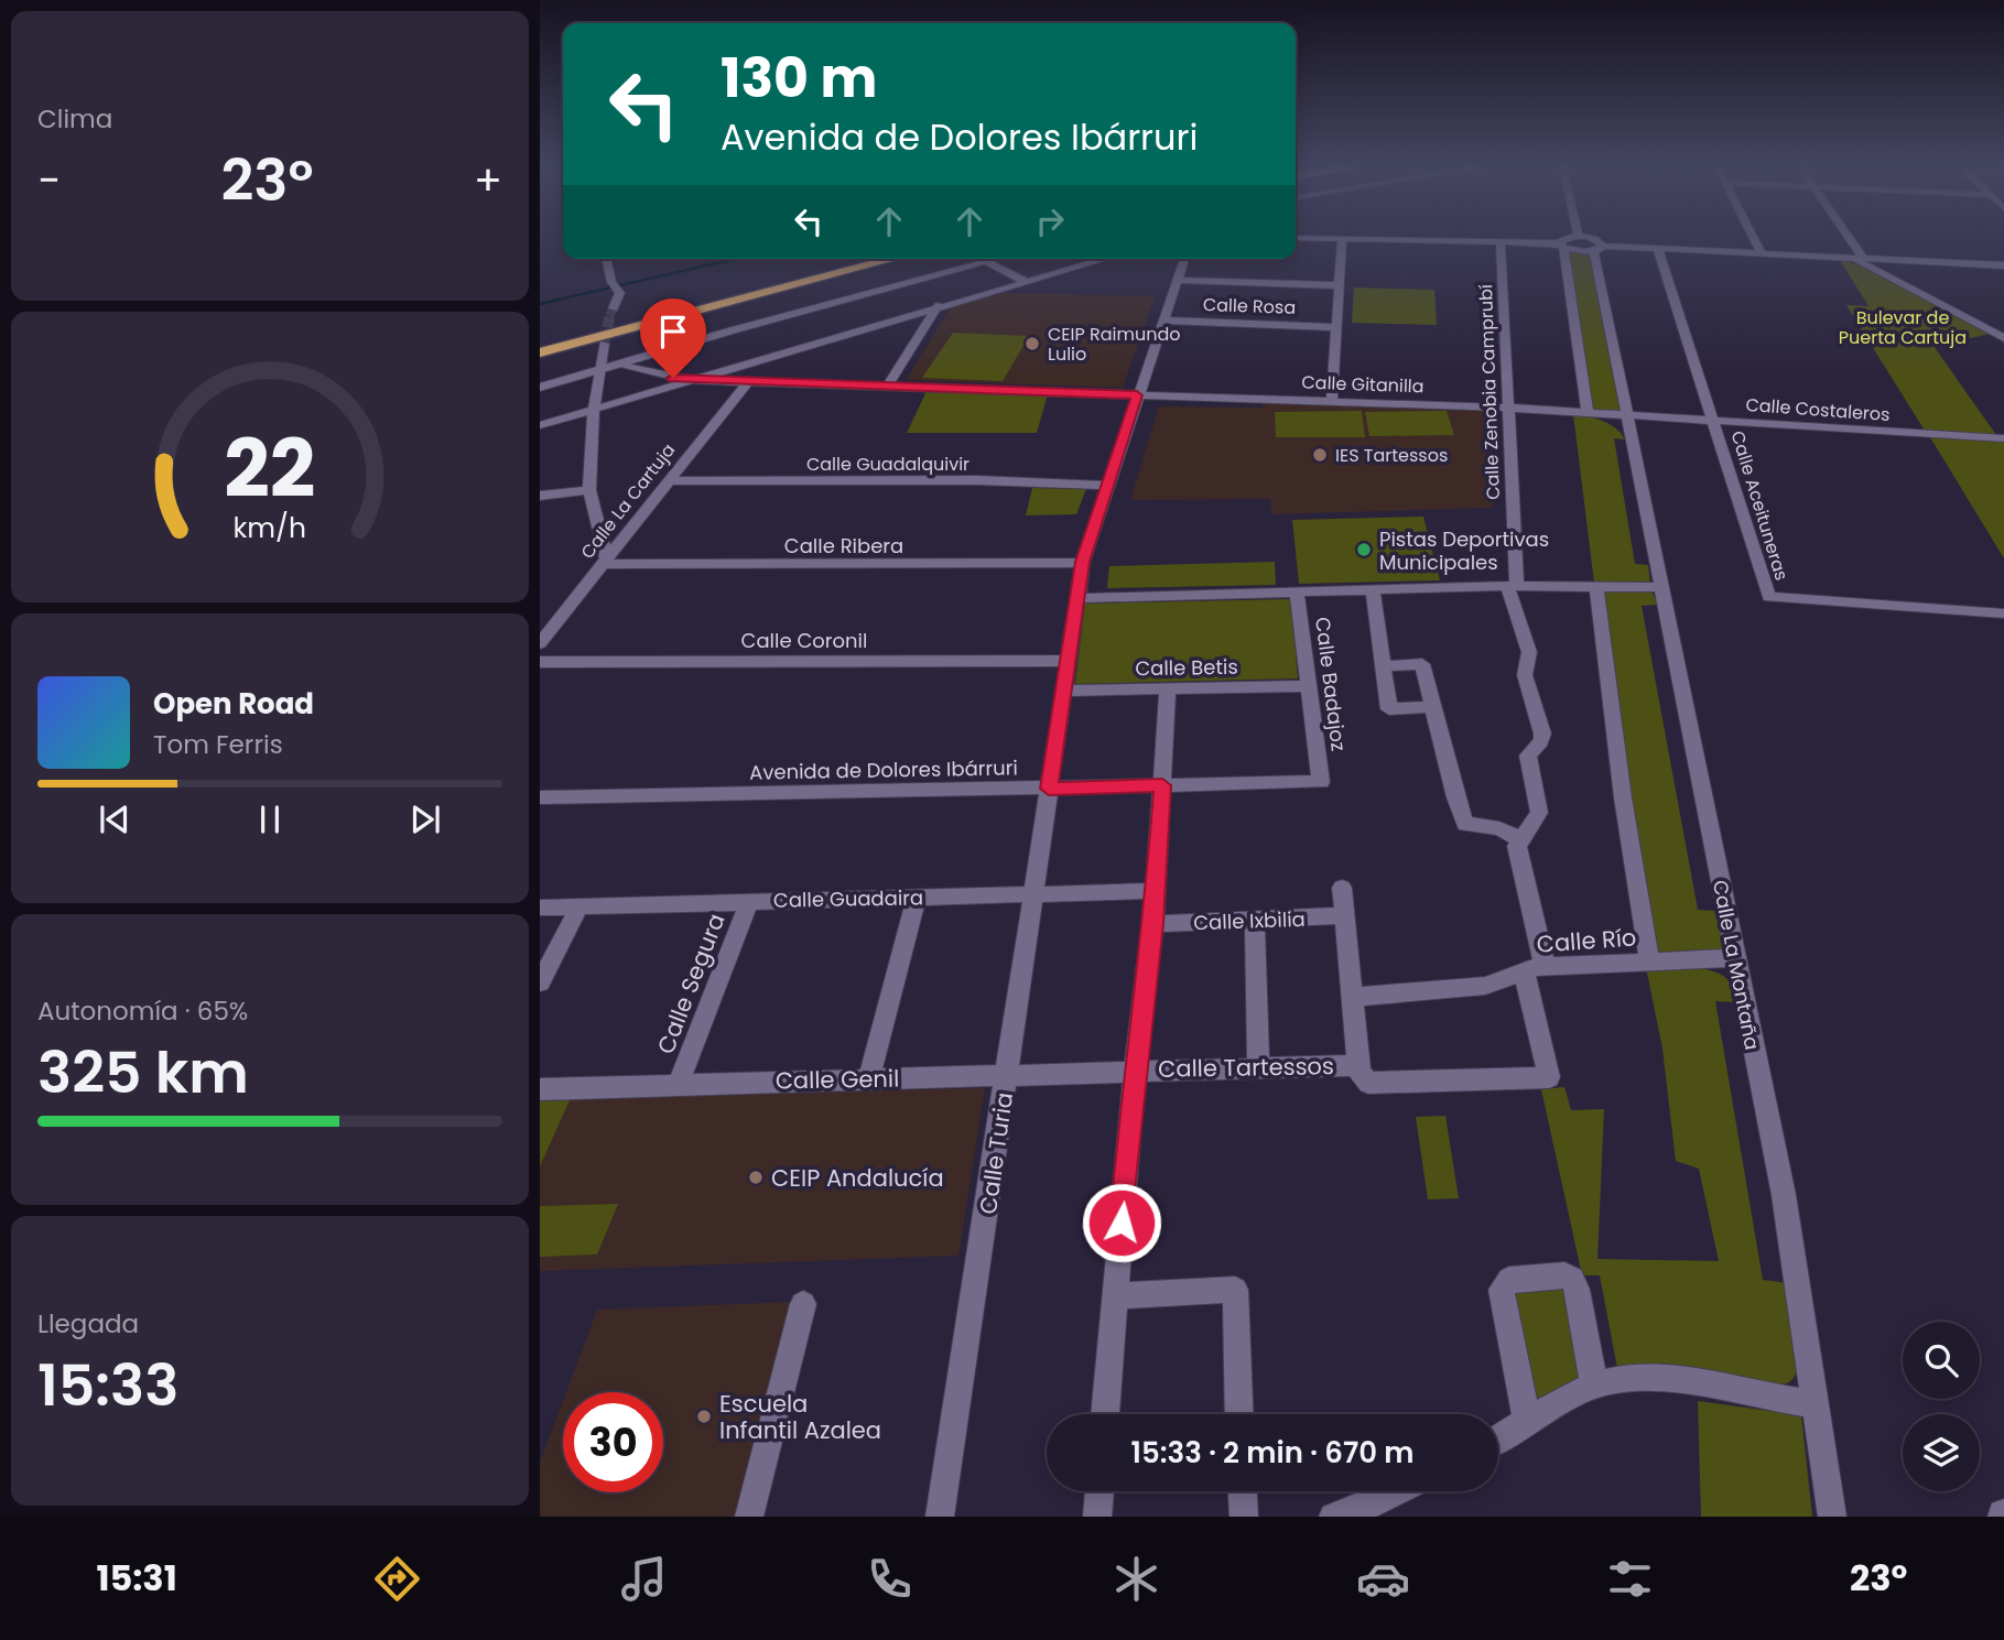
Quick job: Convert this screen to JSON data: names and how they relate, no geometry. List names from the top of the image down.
{
  "streets": {
    "street": [
      "Calle Rosa",
      "Calle Gitanilla",
      "Calle Zenobia Camprubí",
      "Calle Costaleros",
      "Calle Guadalquivir",
      "Calle La Cartuja",
      "Calle Aceituneras",
      "Calle Ribera",
      "Calle Coronil",
      "Calle Betis",
      "Calle Badajoz",
      "Avenida de Dolores Ibárruri",
      "Calle Guadaira",
      "Calle Ixbilia",
      "Calle Río",
      "Calle La Montaña",
      "Calle Segura",
      "Calle Tartessos",
      "Calle Genil",
      "Calle Turia"
    ]
  },
  "crossings": [
    ["Calle Rosa", "Calle Turia"],
    ["Calle Gitanilla", "Calle Zenobia Camprubí"],
    ["Calle Gitanilla", "Calle Costaleros"],
    ["Calle Gitanilla", "Calle La Cartuja"],
    ["Calle Gitanilla", "Calle La Montaña"],
    ["Calle Gitanilla", "Calle Turia"],
    ["Calle Costaleros", "Calle Aceituneras"],
    ["Calle Costaleros", "Calle La Montaña"],
    ["Calle Guadalquivir", "Calle La Cartuja"],
    ["Calle Guadalquivir", "Calle Turia"],
    ["Calle La Cartuja", "Calle Ribera"],
    ["Calle Ribera", "Calle Turia"],
    ["Calle Coronil", "Calle Turia"],
    ["Calle Betis", "Calle Badajoz"],
    ["Calle Betis", "Calle Turia"],
    ["Calle Badajoz", "Avenida de Dolores Ibárruri"],
    ["Avenida de Dolores Ibárruri", "Calle Turia"],
    ["Calle Guadaira", "Calle Segura"],
    ["Calle Guadaira", "Calle Turia"],
    ["Calle Río", "Calle La Montaña"],
    ["Calle Segura", "Calle Genil"],
    ["Calle Tartessos", "Calle Genil"],
    ["Calle Genil", "Calle Turia"]
  ],
  "parks": ["Bulevar de Puerta Cartuja"],
  "places": [
    "CEIP Raimundo Lulio",
    "IES Tartessos",
    "Pistas Deportivas Municipales",
    "CEIP Andalucía",
    "Escuela Infantil Azalea"
  ],
  "page": {
    "tile": [
      "Clima",
      ["Autonomía · 65%", "325 km"],
      ["Llegada", "15:33"]
    ],
    "turn": ["130 m", "Avenida de Dolores Ibárruri"],
    "heat": ["−", "23°", "+"],
    "song": ["Open Road", "Tom Ferris"],
    "limit": "30",
    "trip": "15:33 · 2 min · 670 m",
    "tabs": ["15:31", "23°"],
    "gauge": ["22", "km/h"]
  }
}
